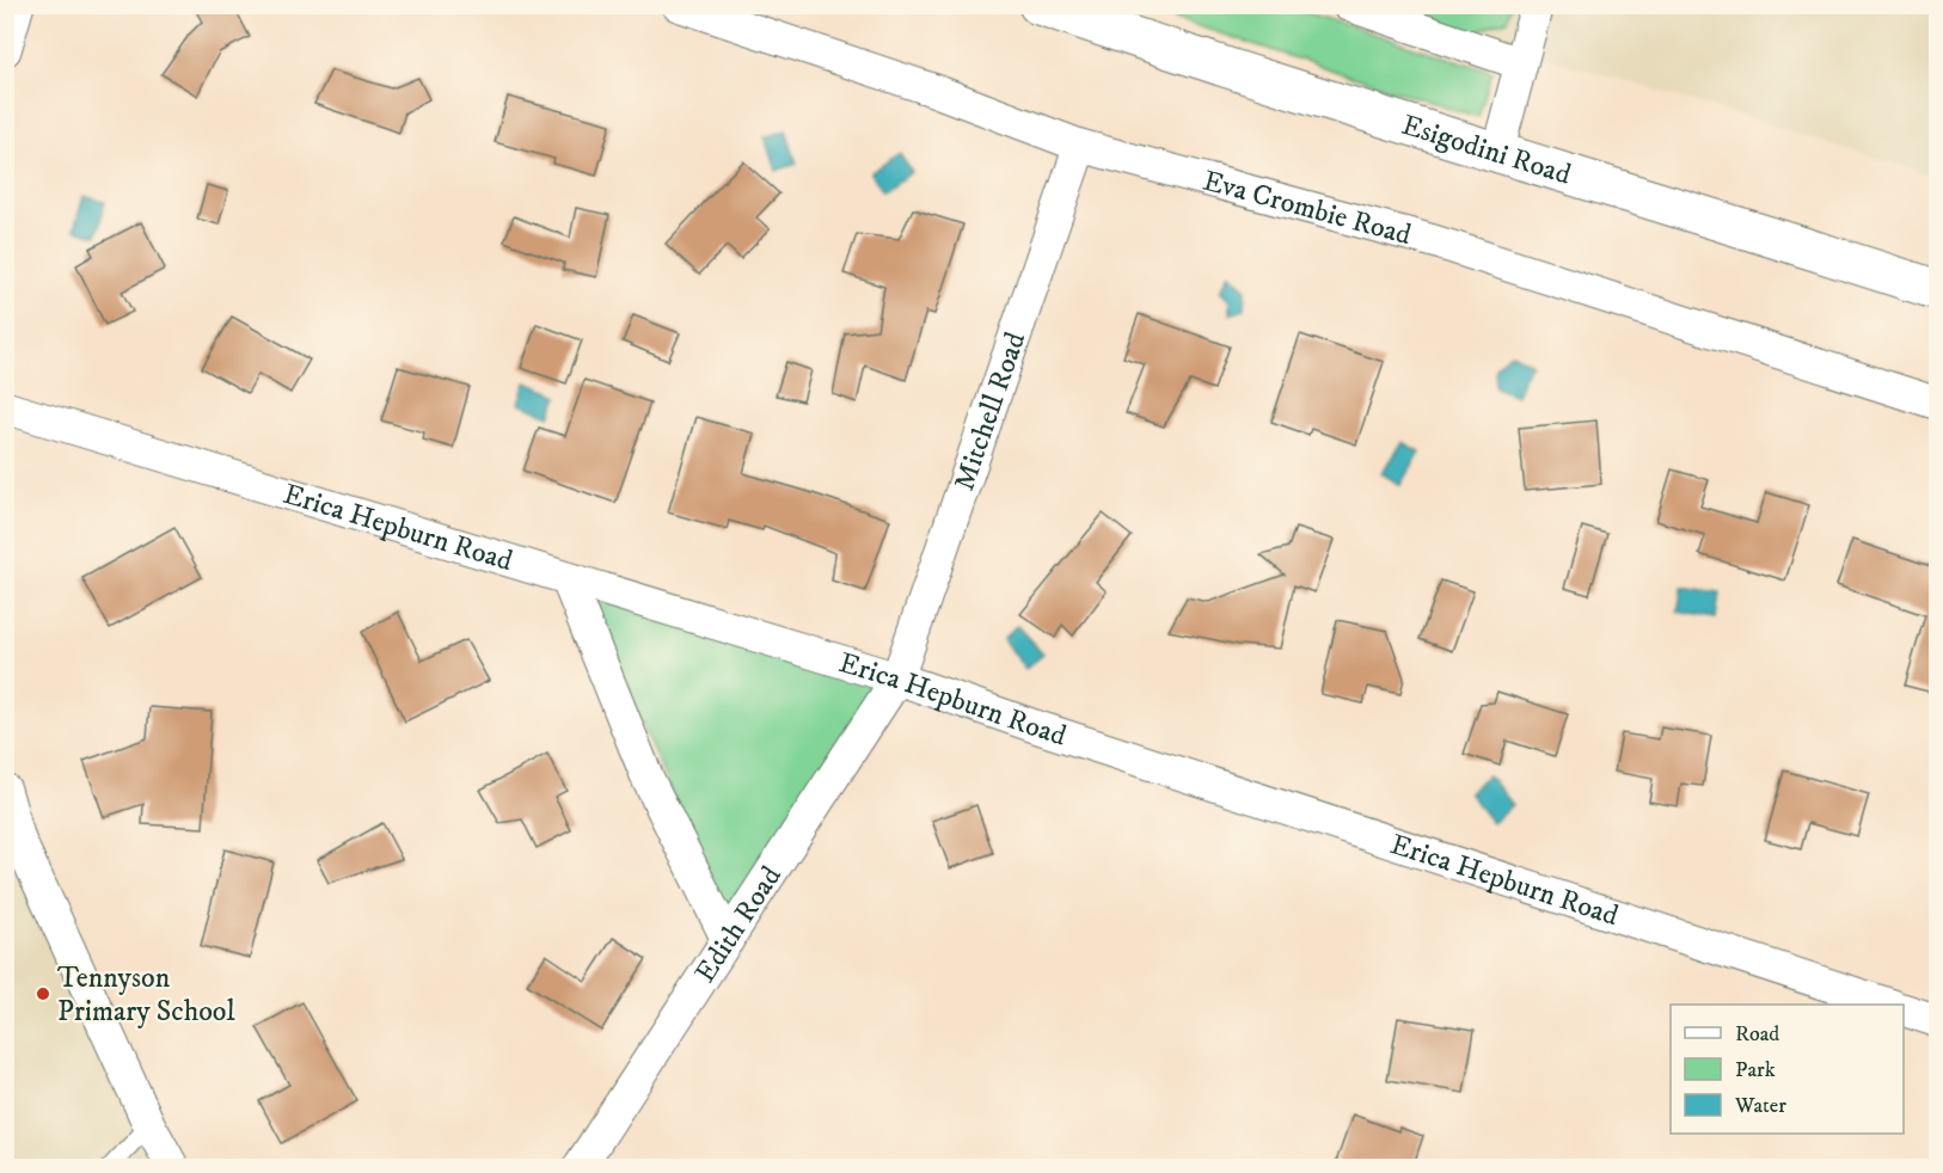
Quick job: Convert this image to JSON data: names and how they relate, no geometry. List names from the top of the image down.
{
  "streets": {
    "main road": ["Esigodini Road"],
    "street": [
      "Eva Crombie Road",
      "Mitchell Road",
      "Erica Hepburn Road",
      "Edith Road"
    ]
  },
  "crossings": [
    ["Eva Crombie Road", "Mitchell Road"],
    ["Mitchell Road", "Erica Hepburn Road"],
    ["Mitchell Road", "Edith Road"],
    ["Erica Hepburn Road", "Edith Road"]
  ],
  "places": ["Tennyson Primary School"],
  "legend": ["Road", "Park", "Water"]
}
